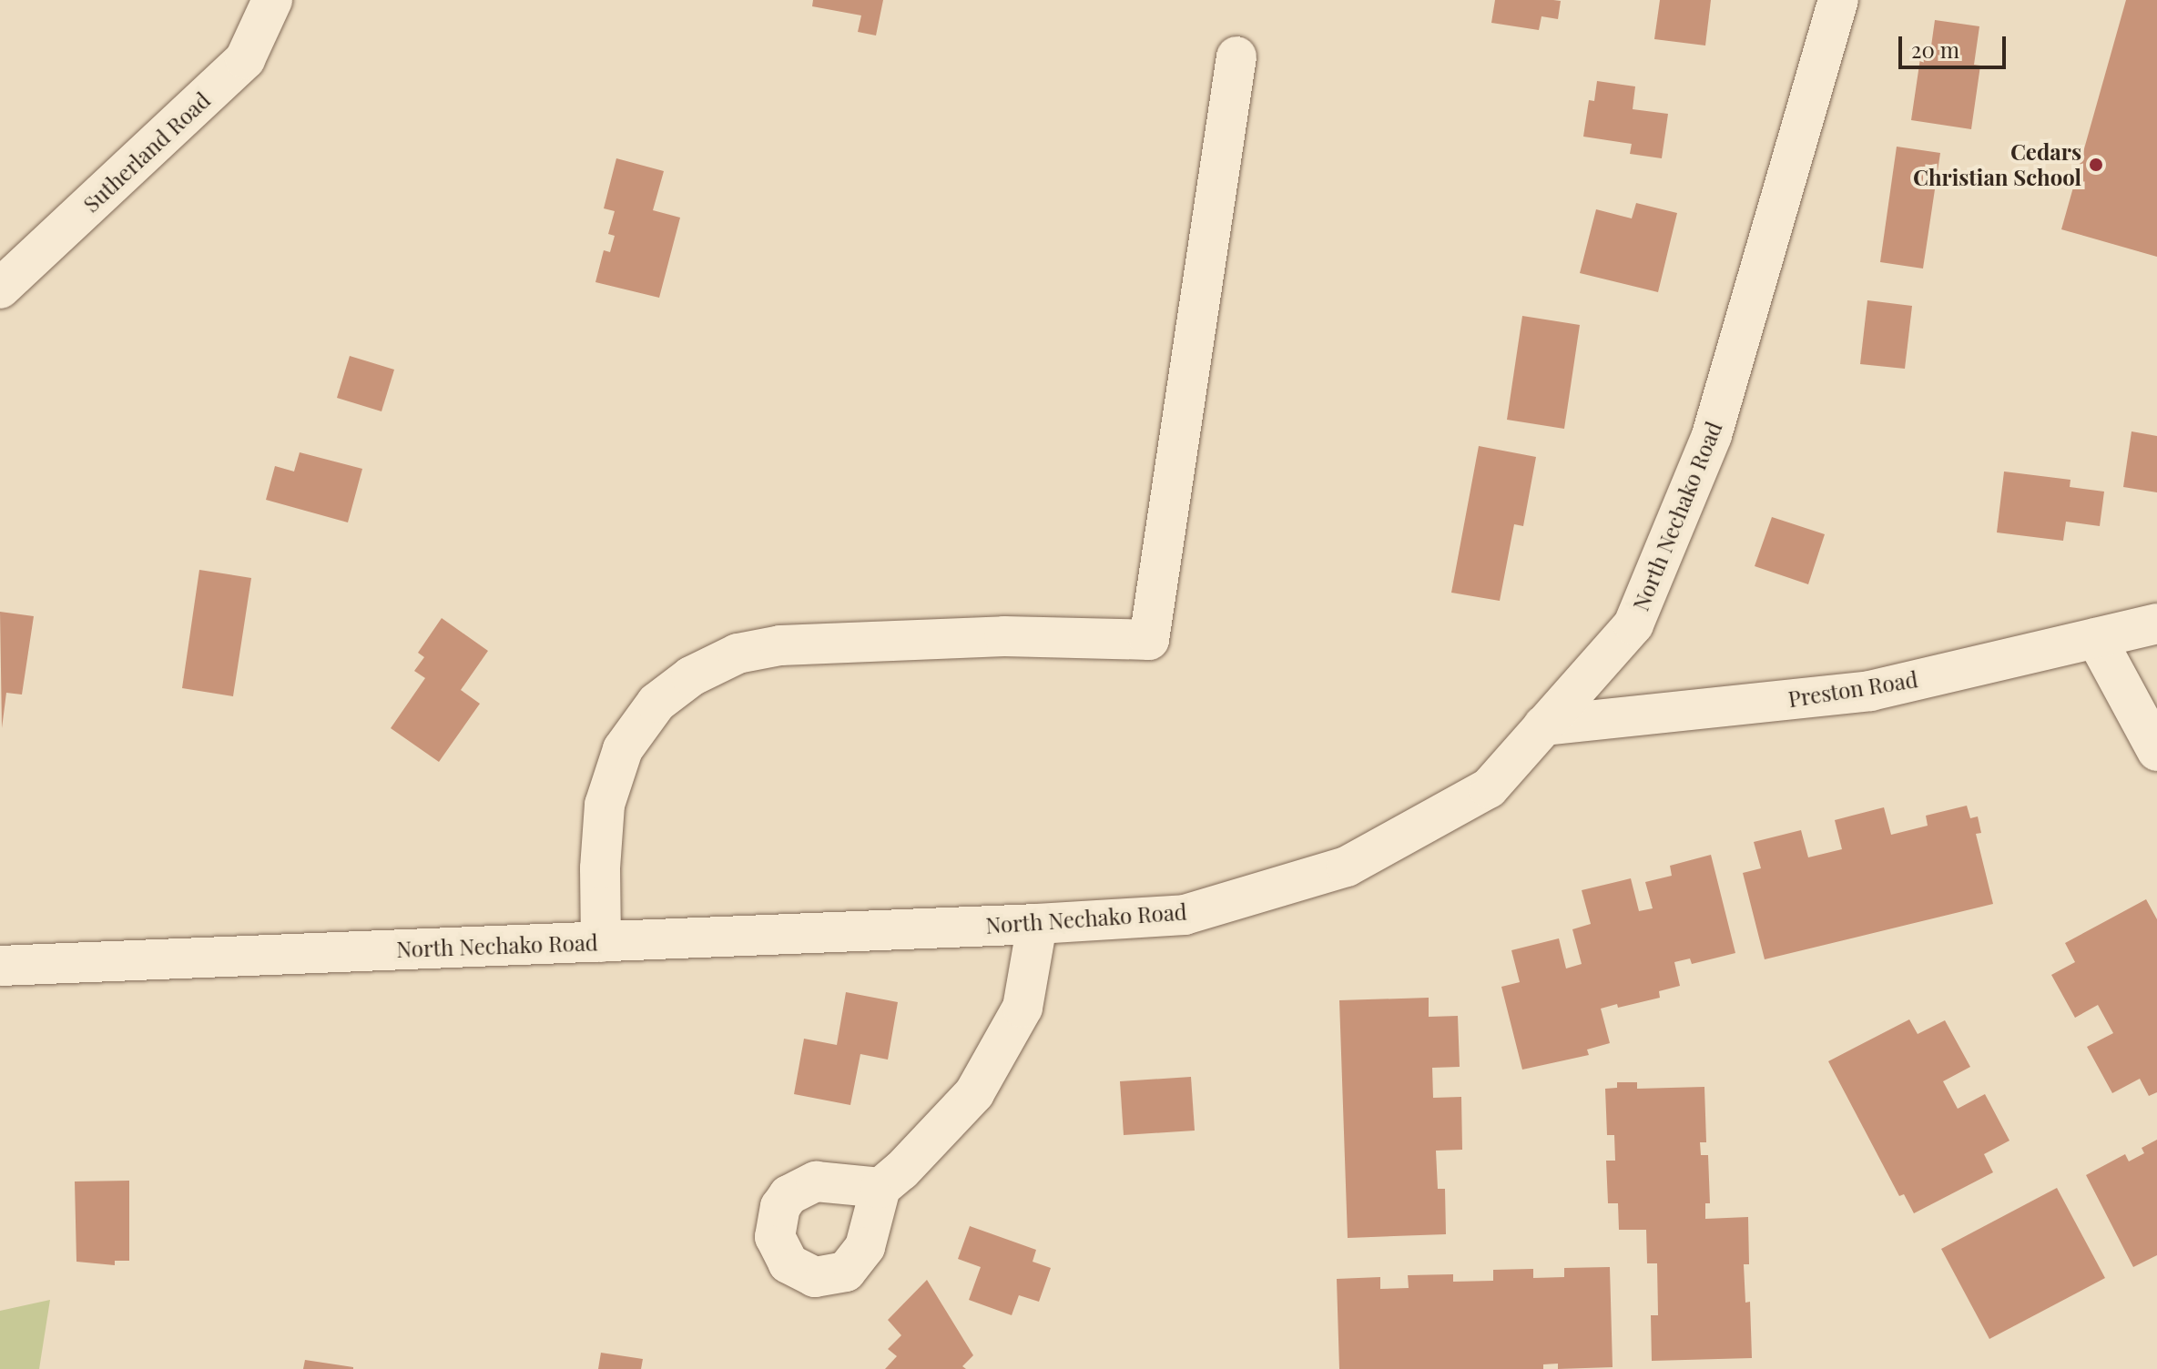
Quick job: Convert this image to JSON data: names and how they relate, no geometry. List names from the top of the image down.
{
  "streets": {
    "street": ["Sutherland Road", "North Nechako Road", "Preston Road"]
  },
  "crossings": [
    ["North Nechako Road", "Preston Road"]
  ],
  "places": ["Cedars Christian School"],
  "scale_bar": "20 m"
}
